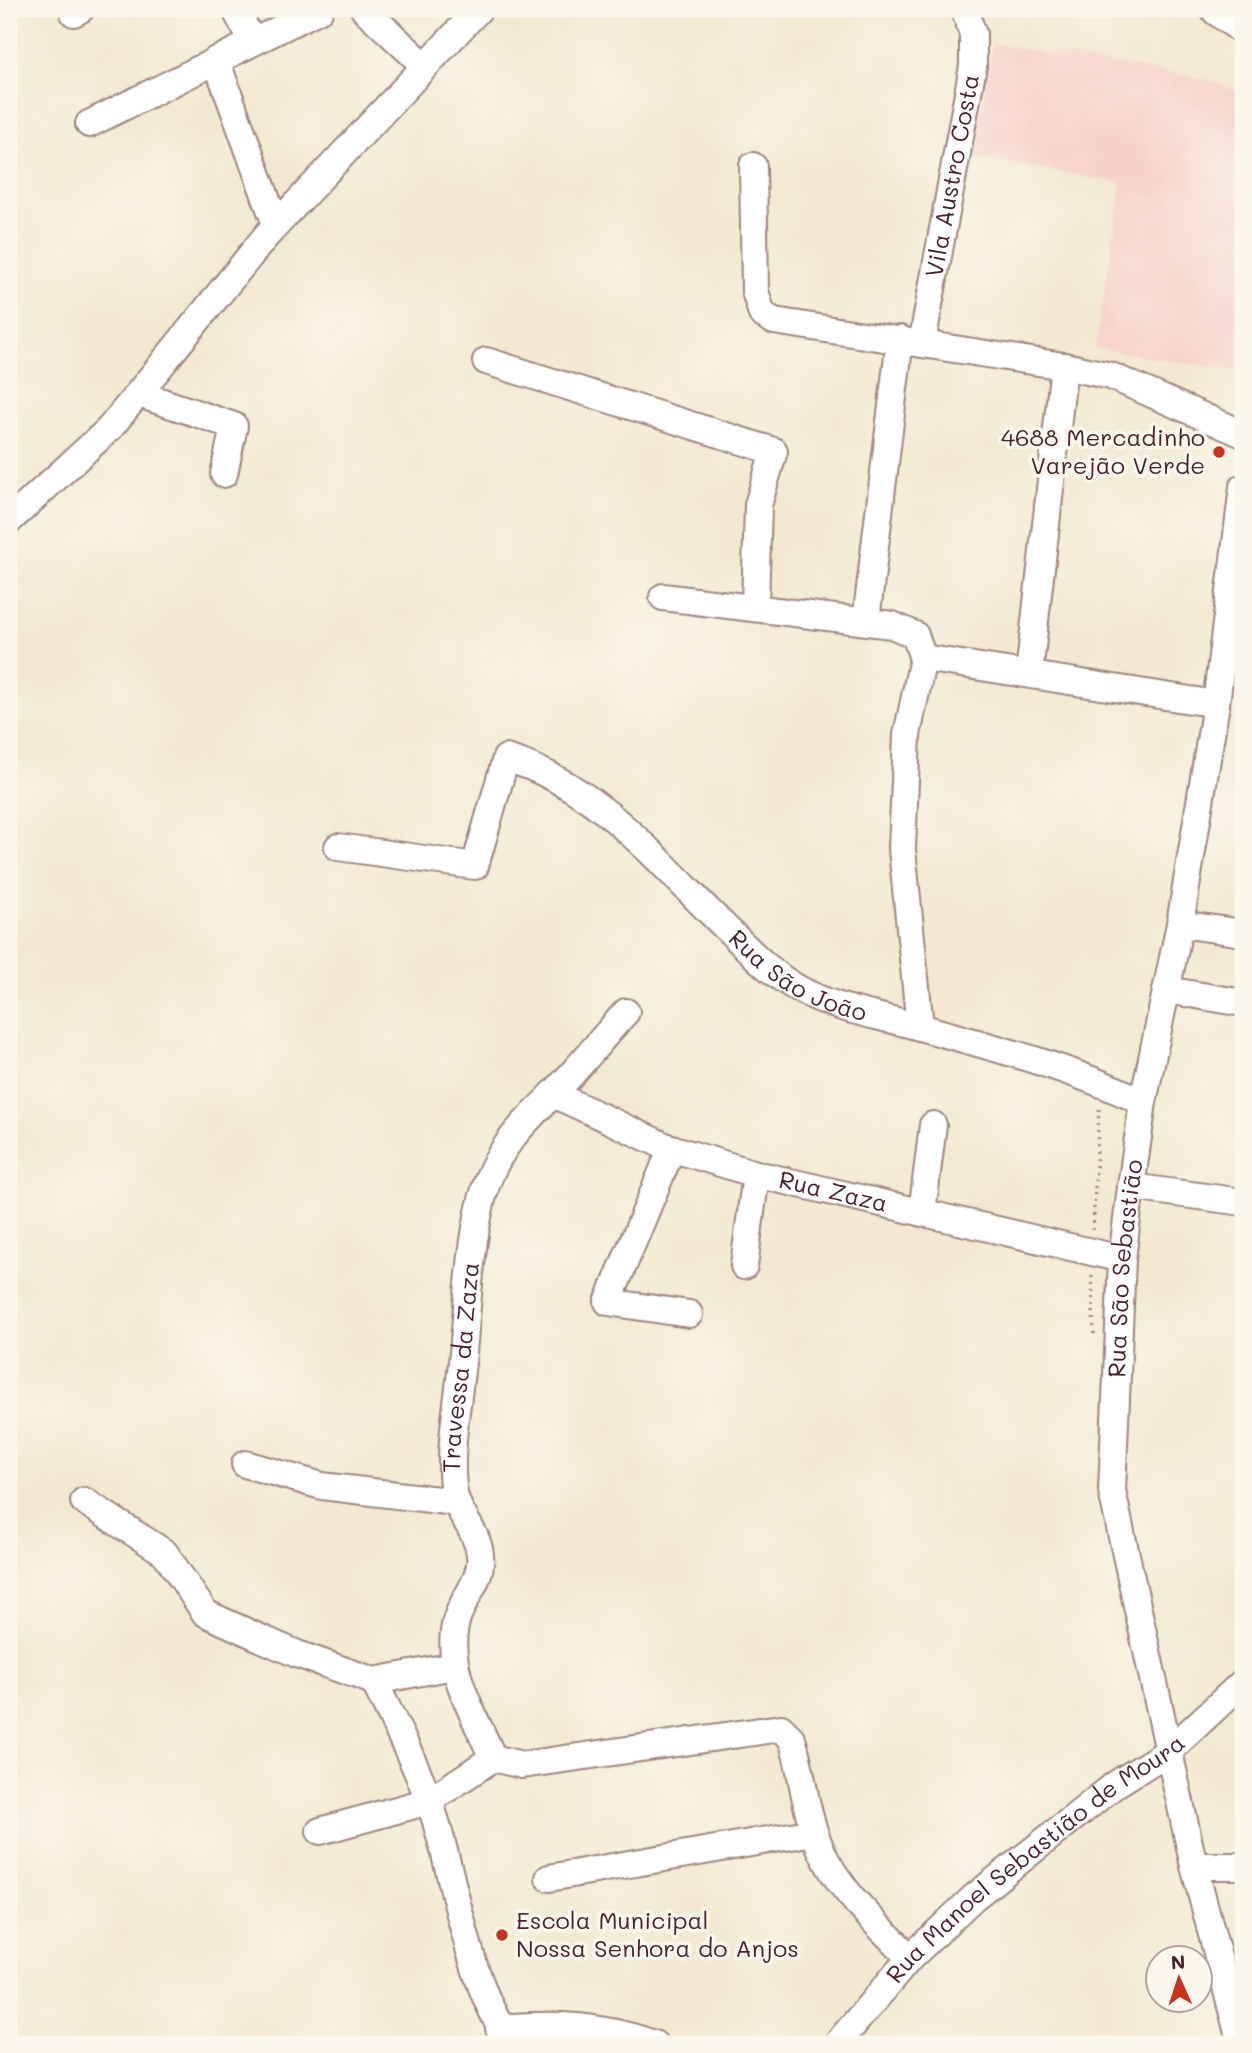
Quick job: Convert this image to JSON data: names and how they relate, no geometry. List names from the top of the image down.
{
  "streets": {
    "street": [
      "Vila Austro Costa",
      "Rua São João",
      "Rua Zaza",
      "Rua São Sebastião",
      "Travessa da Zaza",
      "Rua Manoel Sebastião de Moura"
    ]
  },
  "crossings": [
    ["Rua São João", "Rua São Sebastião"],
    ["Rua Zaza", "Rua São Sebastião"],
    ["Rua Zaza", "Travessa da Zaza"],
    ["Rua São Sebastião", "Rua Manoel Sebastião de Moura"]
  ],
  "places": ["4688 Mercadinho Varejão Verde", "Escola Municipal Nossa Senhora do Anjos"],
  "north": "top"
}
